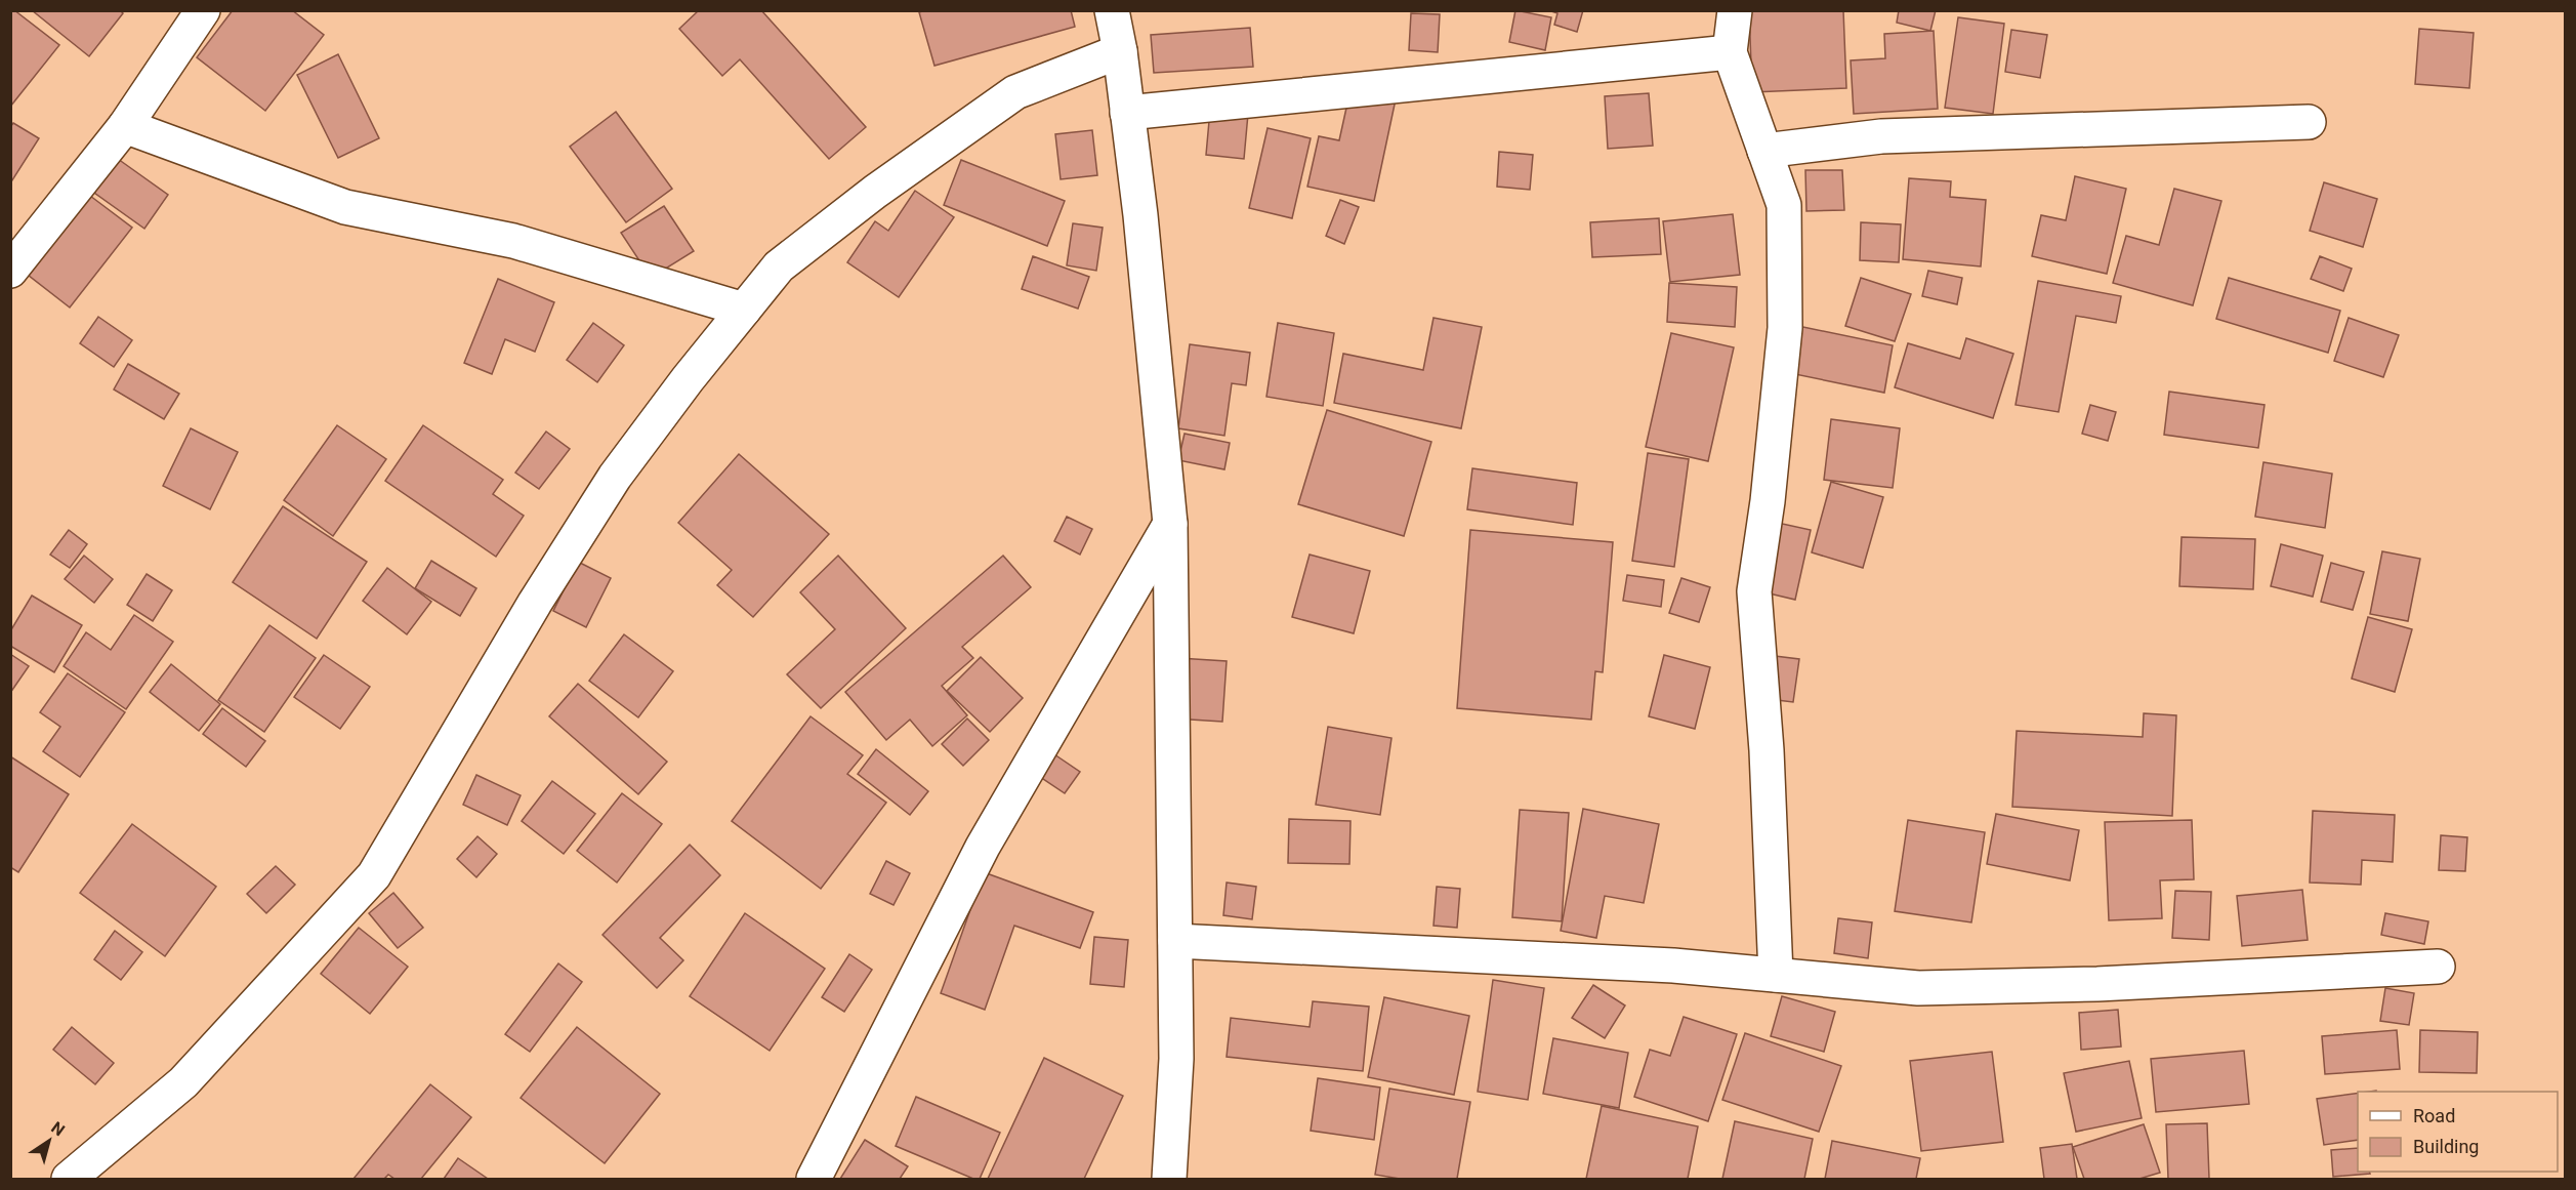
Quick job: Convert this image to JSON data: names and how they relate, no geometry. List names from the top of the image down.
{
  "legend": ["Road", "Building"],
  "north": "top right"
}
